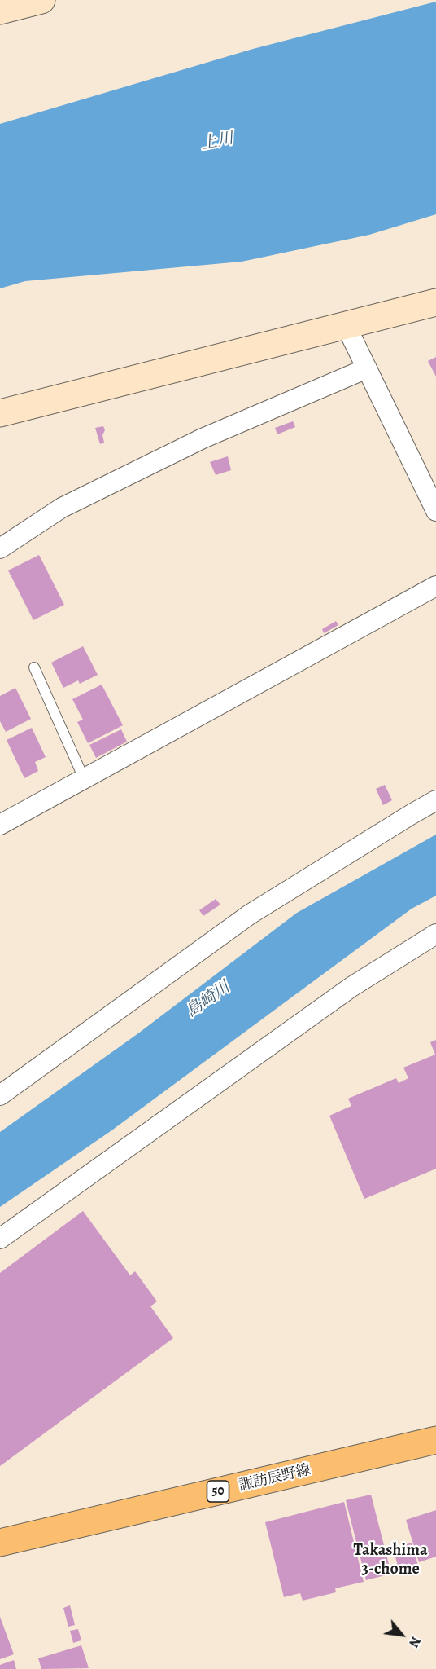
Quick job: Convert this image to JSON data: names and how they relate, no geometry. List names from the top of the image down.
{
  "streets": {
    "main road": ["諏訪辰野線", "50"]
  },
  "districts": ["Takashima 3-chome"],
  "water": ["上川", "島崎川"],
  "north": "bottom right"
}
